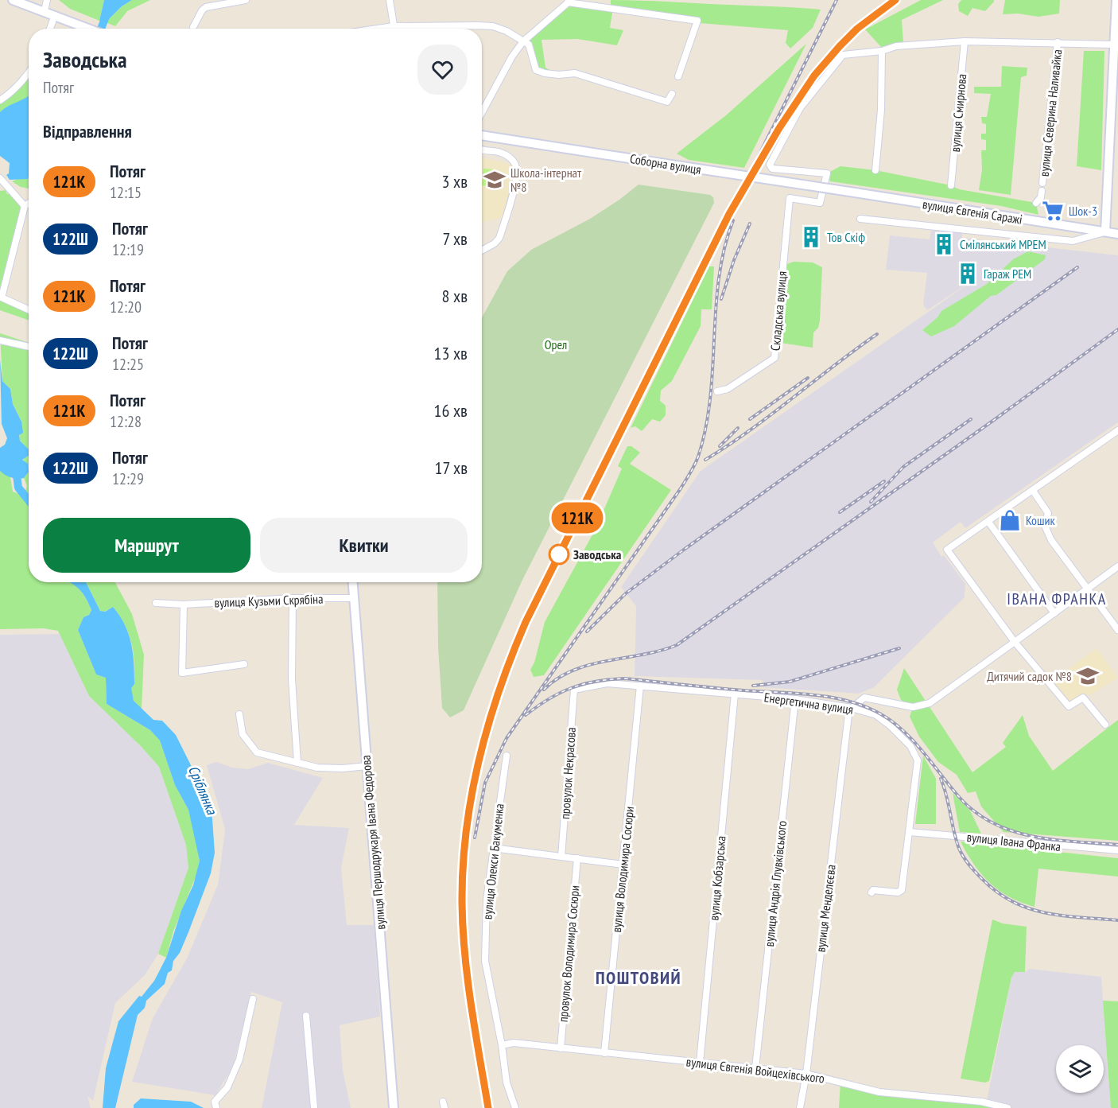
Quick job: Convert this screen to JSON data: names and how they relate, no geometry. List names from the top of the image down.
{
  "streets": {
    "main road": ["Соборна вулиця", "вулиця Євгенія Саражі", "вулиця Першодрукаря Івана Федорова"],
    "street": [
      "вулиця Смирнова",
      "вулиця Северина Наливайка",
      "Складська вулиця",
      "вулиця Кузьми Скрябіна",
      "Енергетична вулиця",
      "провулок Некрасова",
      "вулиця Івана Франка",
      "вулиця Олекси Бакуменка",
      "вулиця Володимира Сосюри",
      "вулиця Кобзарська",
      "вулиця Андрія Глувківського",
      "вулиця Менделєєва",
      "провулок Володимира Сосюри",
      "вулиця Євгенія Войцехівського"
    ]
  },
  "crossings": [
    ["вулиця Смирнова", "вулиця Северина Наливайка"],
    ["вулиця Северина Наливайка", "Складська вулиця"],
    ["Соборна вулиця", "вулиця Євгенія Саражі"],
    ["вулиця Кузьми Скрябіна", "вулиця Першодрукаря Івана Федорова"],
    ["Енергетична вулиця", "провулок Некрасова"],
    ["Енергетична вулиця", "вулиця Івана Франка"],
    ["Енергетична вулиця", "вулиця Володимира Сосюри"],
    ["Енергетична вулиця", "вулиця Кобзарська"],
    ["Енергетична вулиця", "вулиця Андрія Глувківського"],
    ["Енергетична вулиця", "вулиця Менделєєва"],
    ["вулиця Олекси Бакуменка", "вулиця Євгенія Войцехівського"],
    ["вулиця Володимира Сосюри", "вулиця Євгенія Войцехівського"],
    ["вулиця Кобзарська", "вулиця Євгенія Войцехівського"],
    ["вулиця Андрія Глувківського", "вулиця Євгенія Войцехівського"],
    ["вулиця Менделєєва", "вулиця Євгенія Войцехівського"],
    ["провулок Володимира Сосюри", "вулиця Євгенія Войцехівського"]
  ],
  "districts": ["ІВАНА ФРАНКА", "ПОШТОВИЙ"],
  "water": ["Сріблянка"],
  "parks": ["Орел"],
  "places": {
    "school or university": ["Школа-інтернат №8", "Дитячий садок №8"],
    "supermarket": ["Шок-3"],
    "building": ["Тов Скіф", "Смілянський МРЕМ", "Гараж РЕМ"],
    "shop": ["Кошик"],
    "other": ["Заводська"]
  },
  "page": {
    "on_map": "121К",
    "heading": [
      ["Заводська", "Потяг"],
      "Відправлення"
    ],
    "list": [
      {
        "mark": "121К",
        "name": "Потяг",
        "note": "12:15",
        "value": "3 хв"
      },
      {
        "mark": "122Ш",
        "name": "Потяг",
        "note": "12:19",
        "value": "7 хв"
      },
      {
        "mark": "121К",
        "name": "Потяг",
        "note": "12:20",
        "value": "8 хв"
      },
      {
        "mark": "122Ш",
        "name": "Потяг",
        "note": "12:25",
        "value": "13 хв"
      },
      {
        "mark": "121К",
        "name": "Потяг",
        "note": "12:28",
        "value": "16 хв"
      },
      {
        "mark": "122Ш",
        "name": "Потяг",
        "note": "12:29",
        "value": "17 хв"
      }
    ],
    "buttons": ["Маршрут", "Квитки"]
  }
}
